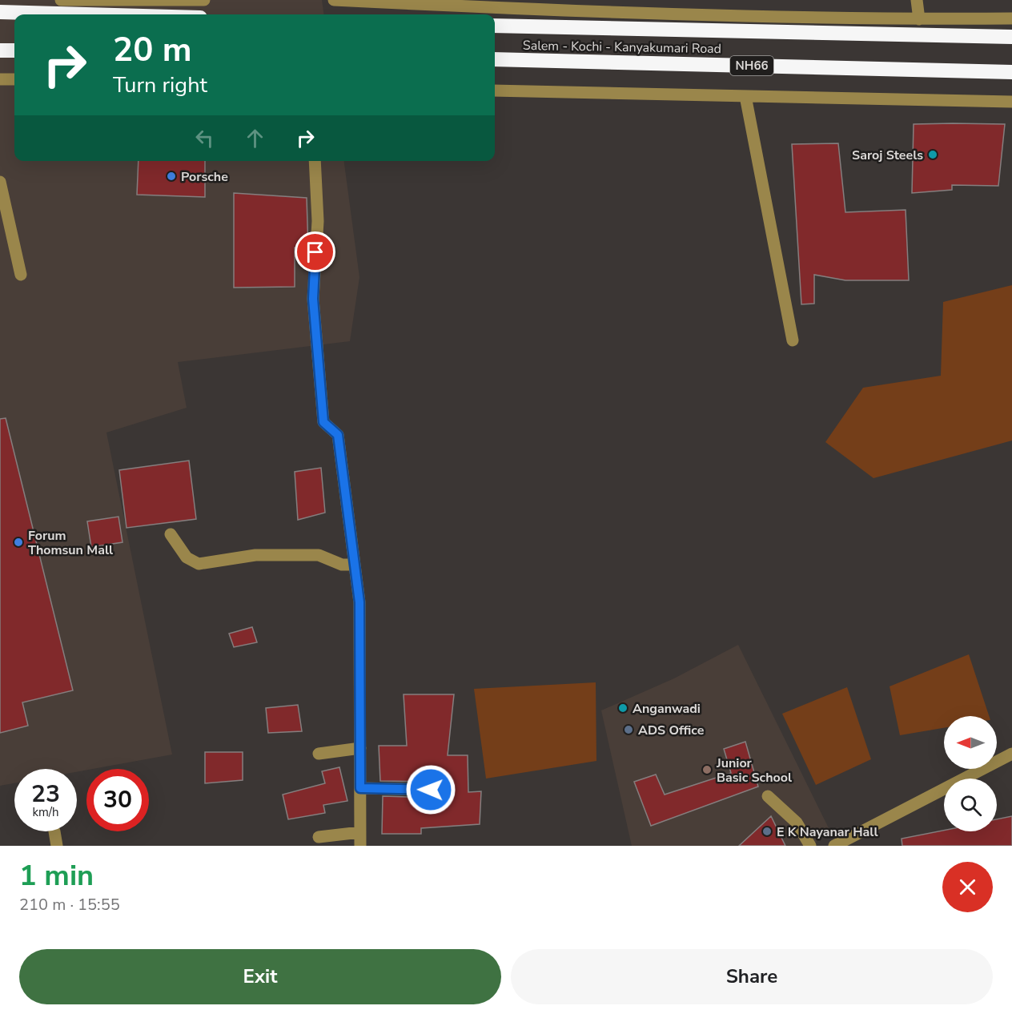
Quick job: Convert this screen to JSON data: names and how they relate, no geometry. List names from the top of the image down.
{
  "streets": {
    "highway": ["Salem - Kochi - Kanyakumari Road", "NH66"]
  },
  "places": [
    "Saroj Steels",
    "Porsche",
    "Forum Thomsun Mall",
    "Anganwadi",
    "ADS Office",
    "Junior Basic School",
    "E K Nayanar Hall"
  ],
  "north": "left",
  "page": {
    "turn": ["20 m", "Turn right"],
    "speed": "23 km/h",
    "limit": "30",
    "heading": ["1 min", "210 m · 15:55"],
    "buttons": ["Exit", "Share"]
  }
}
